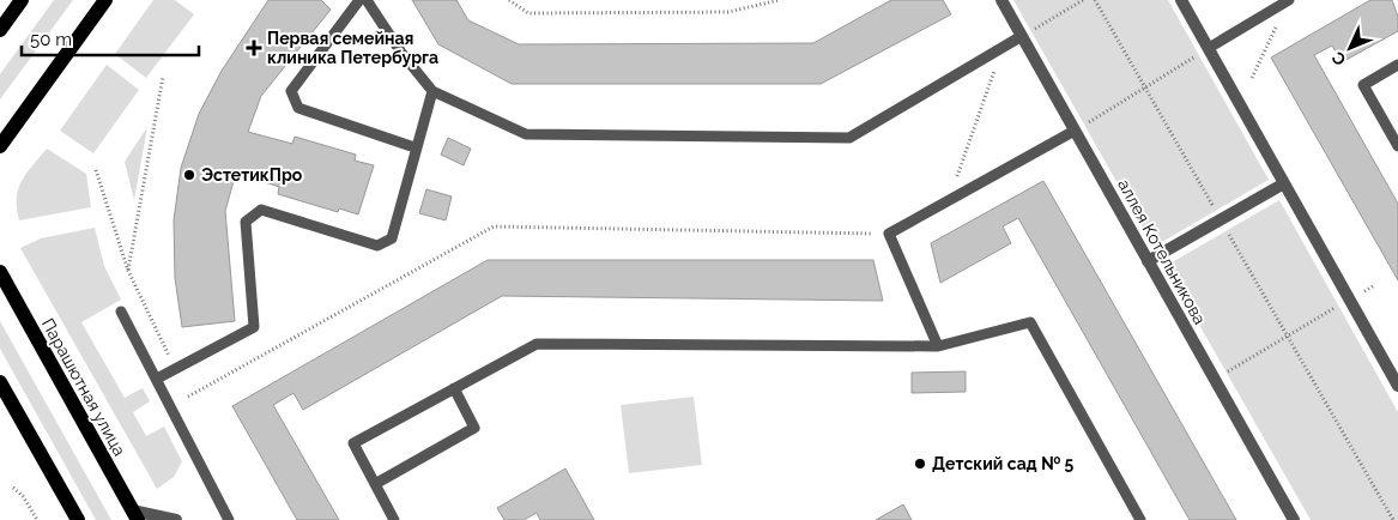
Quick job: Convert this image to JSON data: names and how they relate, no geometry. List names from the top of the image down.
{
  "streets": {
    "main road": ["Парашютная улица"],
    "street": ["аллея Котельникова"]
  },
  "places": {
    "health": ["Первая семейная клиника Петербурга"],
    "other": ["ЭстетикПро", "Детский сад № 5"]
  },
  "scale_bar": "50 m",
  "north": "bottom left"
}
